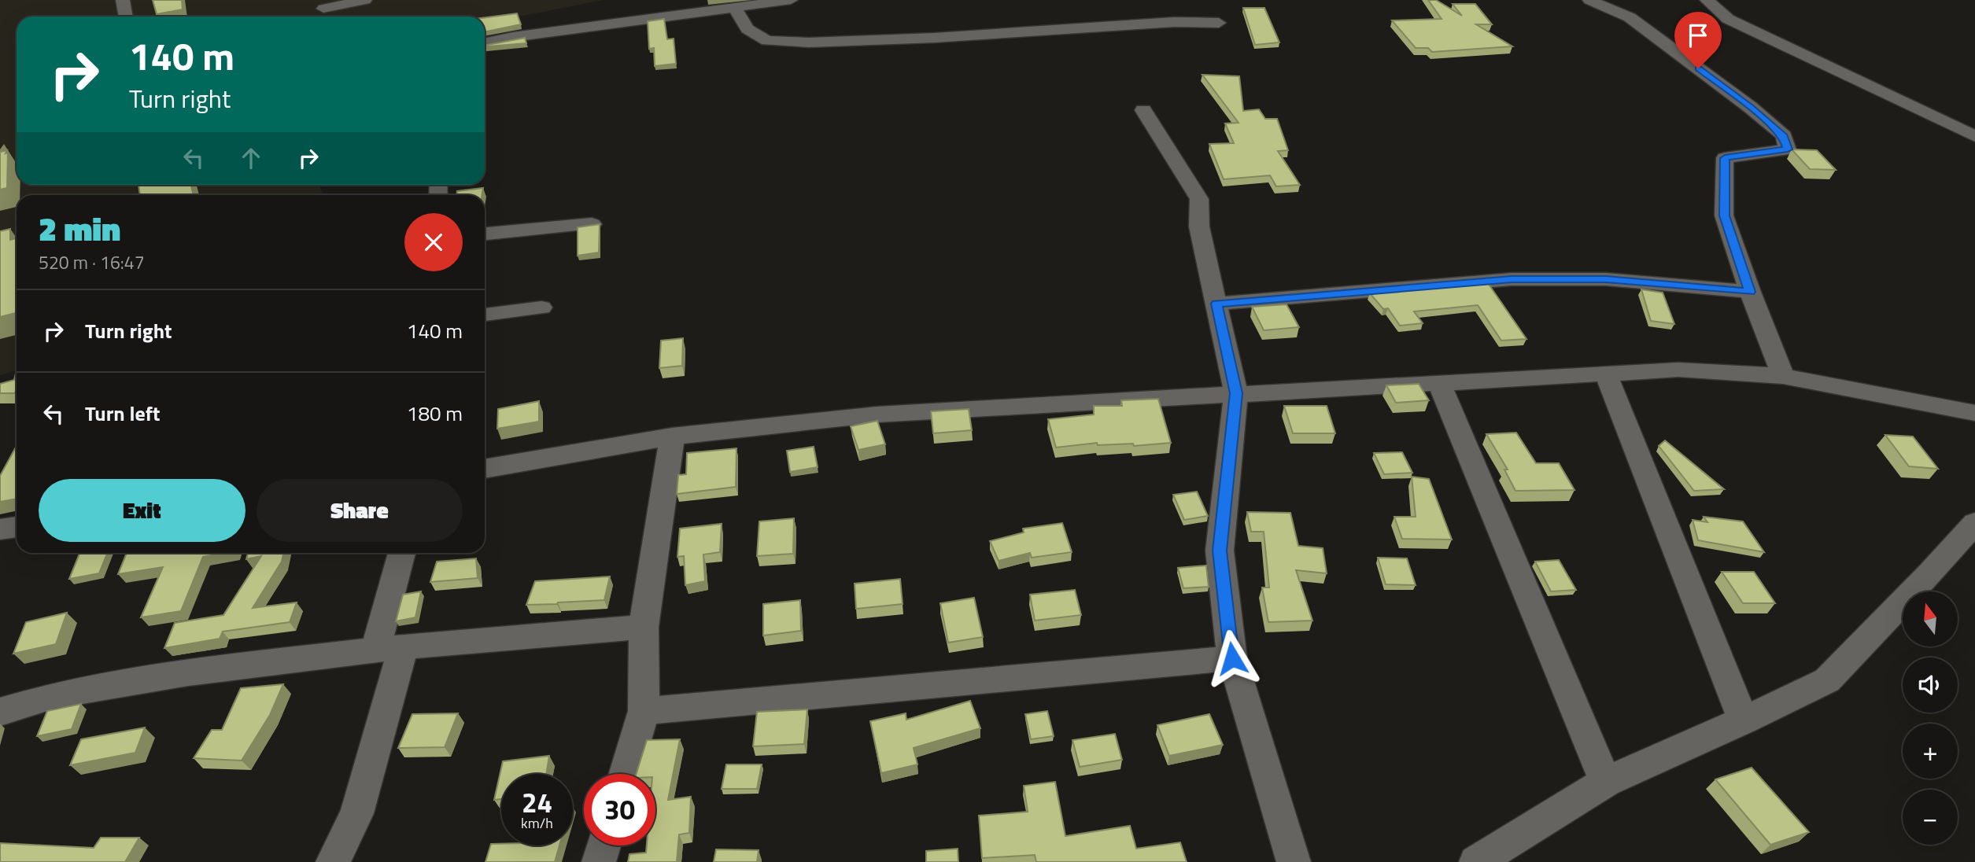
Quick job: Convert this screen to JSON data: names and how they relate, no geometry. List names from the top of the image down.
{
  "north": "top",
  "page": {
    "turn": ["140 m", "Turn right"],
    "heading": ["2 min", "520 m · 16:47"],
    "list": [
      {
        "name": "Turn right",
        "value": "140 m"
      },
      {
        "name": "Turn left",
        "value": "180 m"
      }
    ],
    "buttons": ["Exit", "Share"],
    "map_buttons": ["+", "−"],
    "speed": "24 km/h",
    "limit": "30"
  }
}
